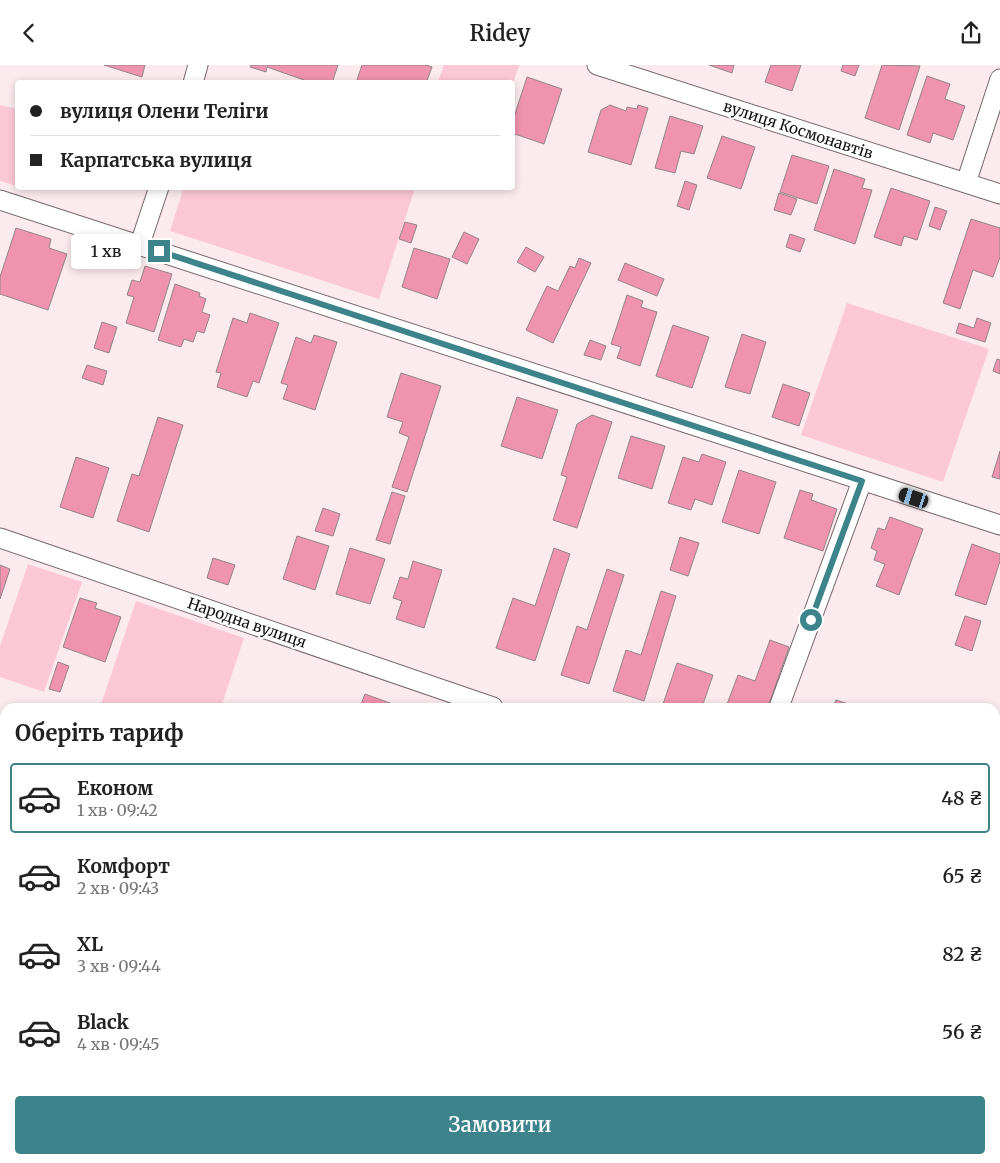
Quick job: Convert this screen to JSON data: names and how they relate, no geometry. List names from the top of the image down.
{
  "streets": {
    "street": ["вулиця Космонавтів", "Народна вулиця"]
  },
  "page": {
    "header": "Ridey",
    "banner": ["вулиця Олени Теліги", "Карпатська вулиця"],
    "bubble": "1 хв",
    "heading": "Оберіть тариф",
    "list": [
      {
        "name": "Економ",
        "note": "1 хв · 09:42",
        "value": "48 ₴"
      },
      {
        "name": "Комфорт",
        "note": "2 хв · 09:43",
        "value": "65 ₴"
      },
      {
        "name": "XL",
        "note": "3 хв · 09:44",
        "value": "82 ₴"
      },
      {
        "name": "Black",
        "note": "4 хв · 09:45",
        "value": "56 ₴"
      }
    ],
    "buttons": "Замовити"
  }
}
